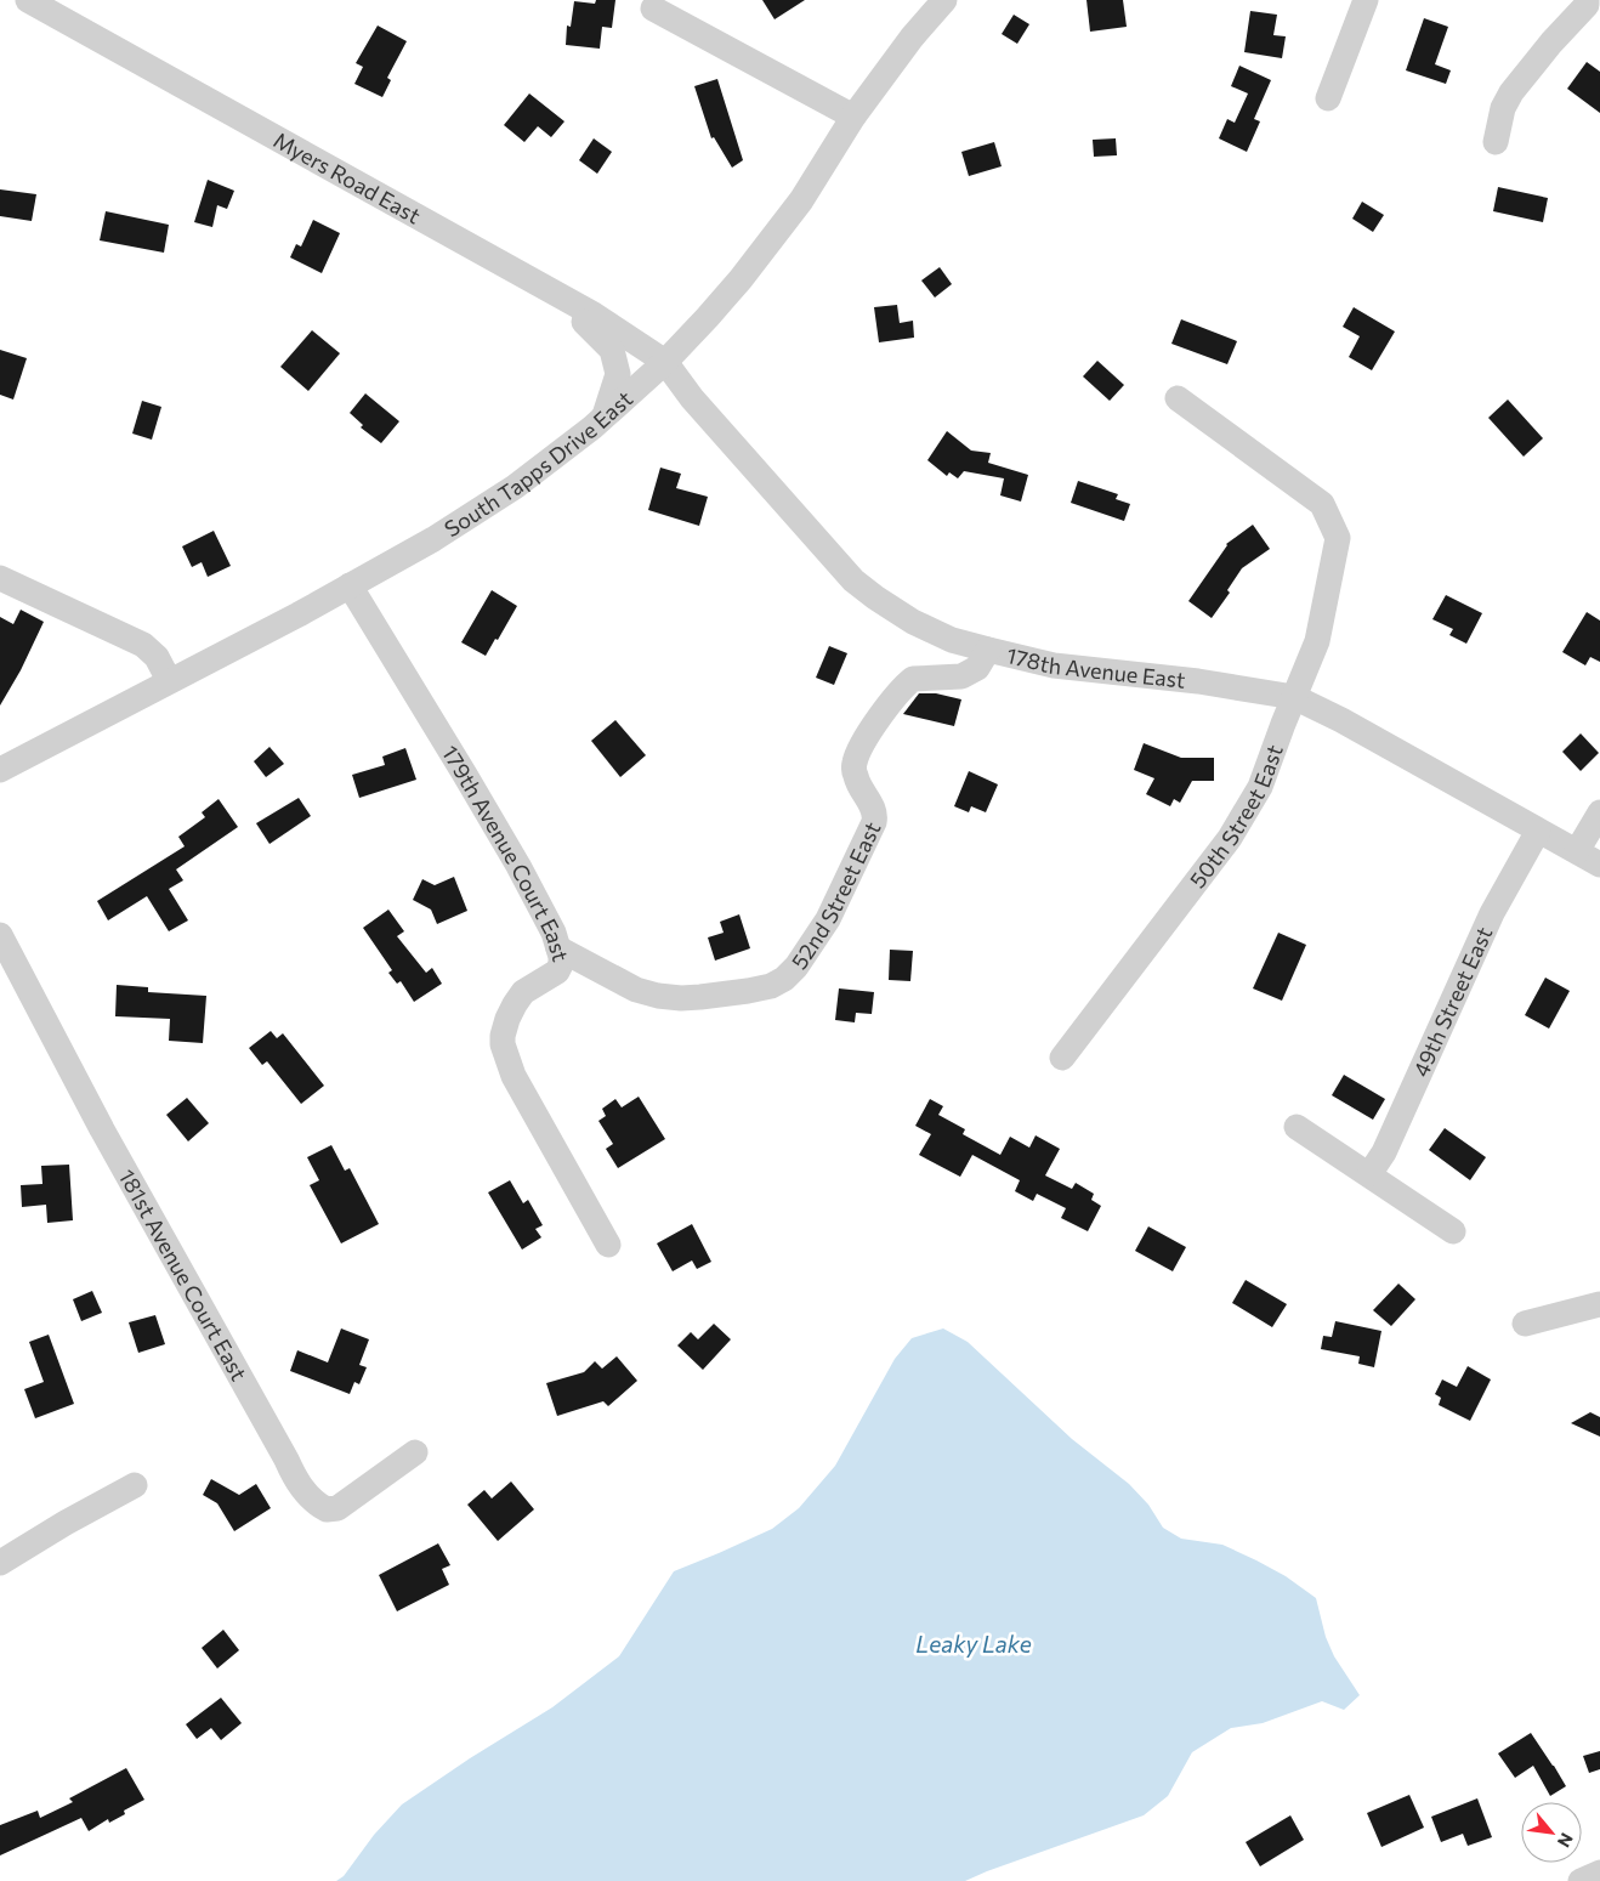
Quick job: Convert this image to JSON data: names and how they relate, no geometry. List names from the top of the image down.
{
  "streets": {
    "street": [
      "Myers Road East",
      "South Tapps Drive East",
      "178th Avenue East",
      "50th Street East",
      "179th Avenue Court East",
      "52nd Street East",
      "49th Street East",
      "181st Avenue Court East"
    ]
  },
  "crossings": [
    ["Myers Road East", "South Tapps Drive East"],
    ["Myers Road East", "178th Avenue East"],
    ["South Tapps Drive East", "178th Avenue East"],
    ["South Tapps Drive East", "179th Avenue Court East"],
    ["178th Avenue East", "50th Street East"],
    ["178th Avenue East", "52nd Street East"],
    ["178th Avenue East", "49th Street East"],
    ["179th Avenue Court East", "52nd Street East"]
  ],
  "water": ["Leaky Lake"],
  "north": "bottom right"
}
